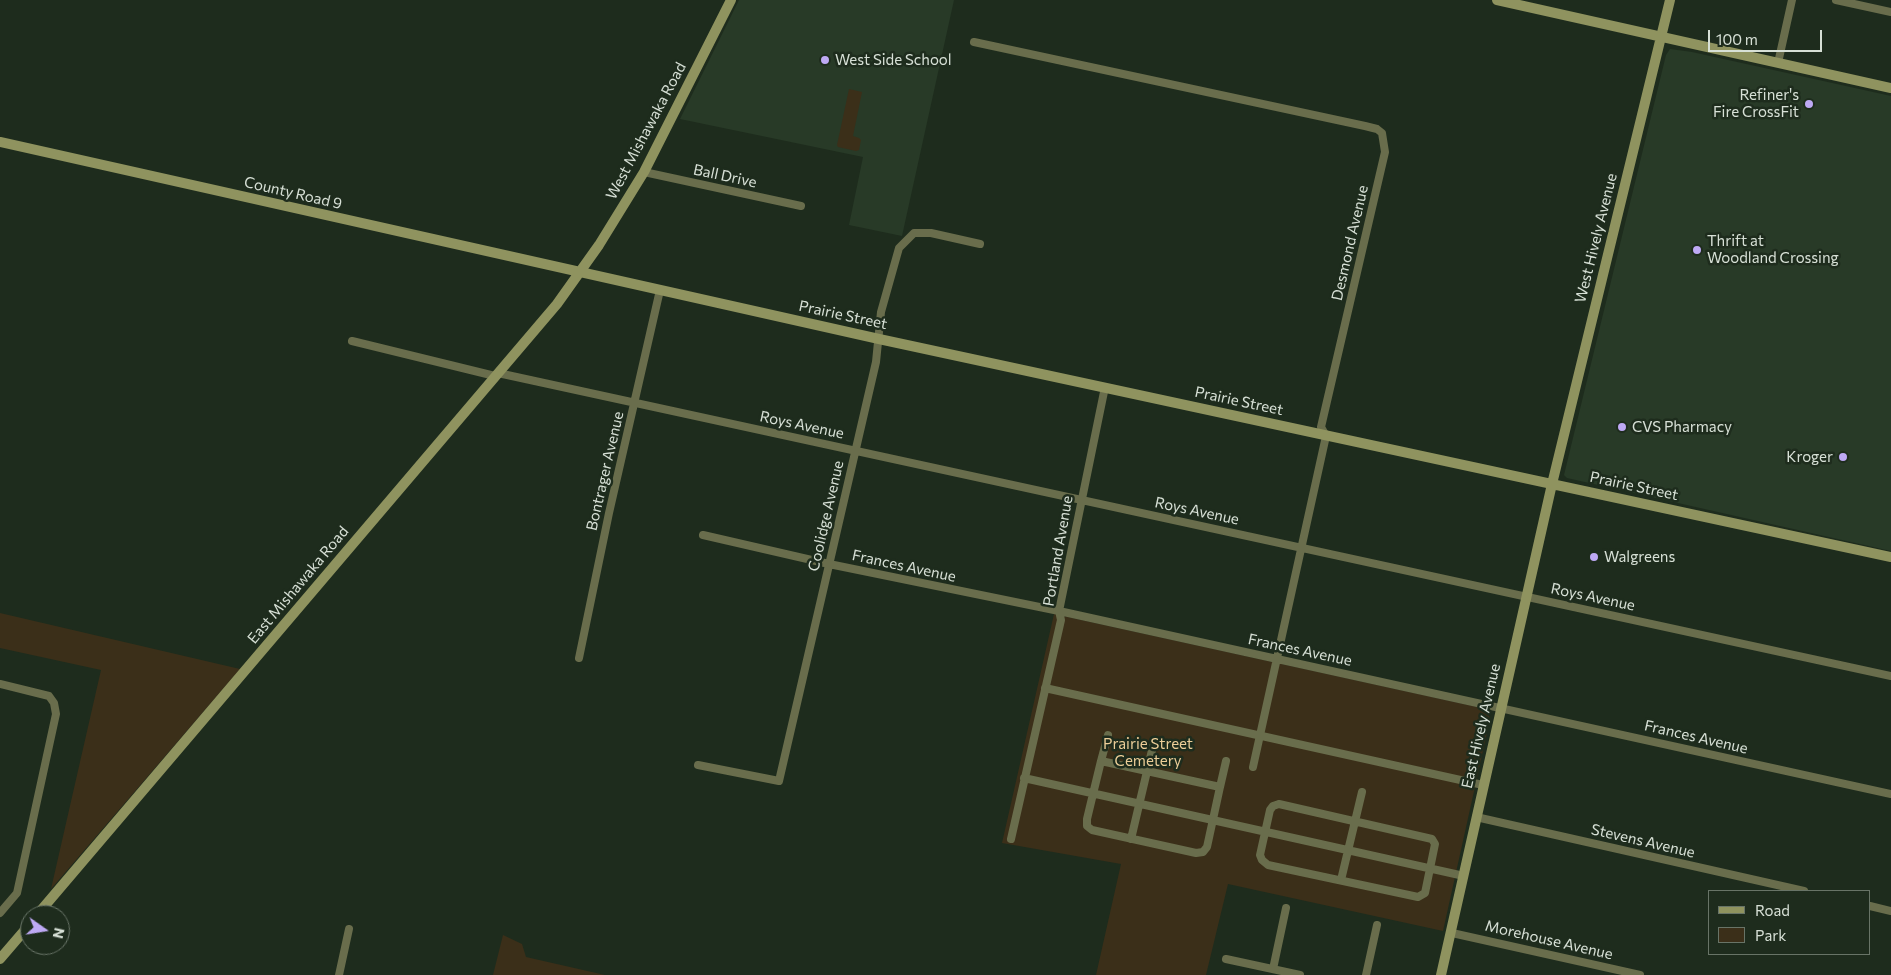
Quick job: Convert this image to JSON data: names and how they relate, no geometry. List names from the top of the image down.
{
  "streets": {
    "main road": [
      "West Mishawaka Road",
      "County Road 9",
      "West Hively Avenue",
      "Prairie Street",
      "East Mishawaka Road",
      "East Hively Avenue"
    ],
    "street": [
      "Ball Drive",
      "Desmond Avenue",
      "Roys Avenue",
      "Bontrager Avenue",
      "Coolidge Avenue",
      "Portland Avenue",
      "Frances Avenue",
      "Stevens Avenue",
      "Morehouse Avenue"
    ]
  },
  "crossings": [
    ["West Mishawaka Road", "Ball Drive"],
    ["West Mishawaka Road", "County Road 9"],
    ["West Mishawaka Road", "Prairie Street"],
    ["West Mishawaka Road", "East Mishawaka Road"],
    ["County Road 9", "Prairie Street"],
    ["County Road 9", "East Mishawaka Road"],
    ["West Hively Avenue", "Prairie Street"],
    ["West Hively Avenue", "East Hively Avenue"],
    ["Desmond Avenue", "Prairie Street"],
    ["Desmond Avenue", "Roys Avenue"],
    ["Desmond Avenue", "Frances Avenue"],
    ["Prairie Street", "Bontrager Avenue"],
    ["Prairie Street", "Coolidge Avenue"],
    ["Prairie Street", "Portland Avenue"],
    ["Prairie Street", "East Mishawaka Road"],
    ["Prairie Street", "East Hively Avenue"],
    ["Roys Avenue", "Bontrager Avenue"],
    ["Roys Avenue", "Coolidge Avenue"],
    ["Roys Avenue", "Portland Avenue"],
    ["Roys Avenue", "East Mishawaka Road"],
    ["Roys Avenue", "East Hively Avenue"],
    ["Coolidge Avenue", "Frances Avenue"],
    ["Portland Avenue", "Frances Avenue"],
    ["Frances Avenue", "East Hively Avenue"],
    ["East Hively Avenue", "Stevens Avenue"],
    ["East Hively Avenue", "Morehouse Avenue"]
  ],
  "parks": ["Prairie Street Cemetery"],
  "places": [
    "West Side School",
    "Refiner's Fire CrossFit",
    "Thrift at Woodland Crossing",
    "CVS Pharmacy",
    "Kroger",
    "Walgreens"
  ],
  "legend": ["Road", "Park"],
  "scale_bar": "100 m",
  "north": "right"
}
